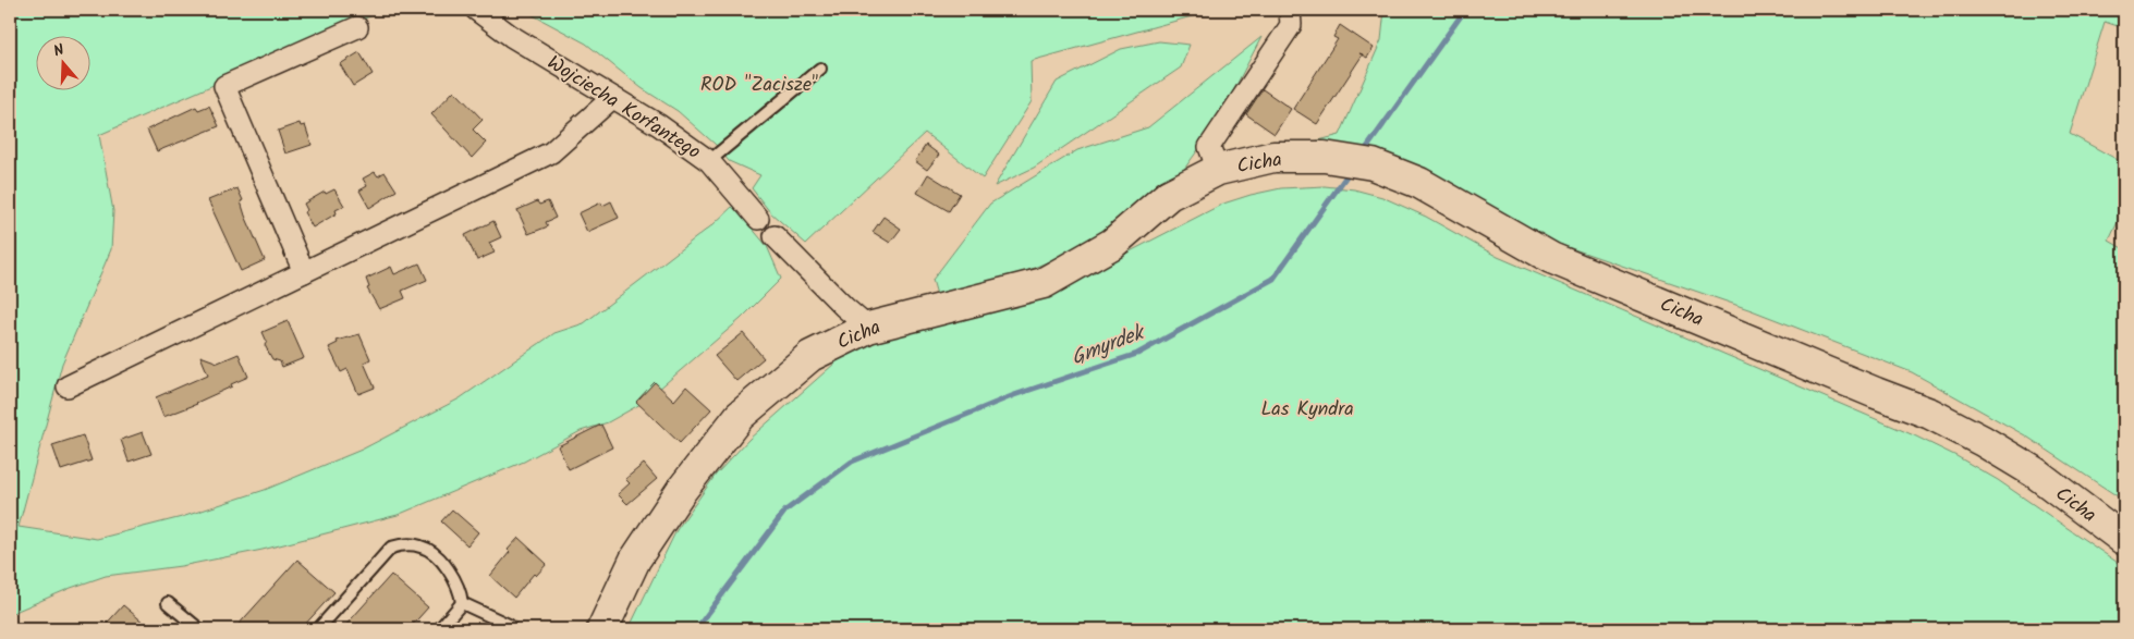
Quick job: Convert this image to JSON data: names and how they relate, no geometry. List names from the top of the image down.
{
  "streets": {
    "street": ["Wojciecha Korfantego", "Cicha"]
  },
  "water": ["Gmyrdek"],
  "parks": ["ROD \"Zacisze\"", "Las Kyndra"],
  "north": "top"
}
